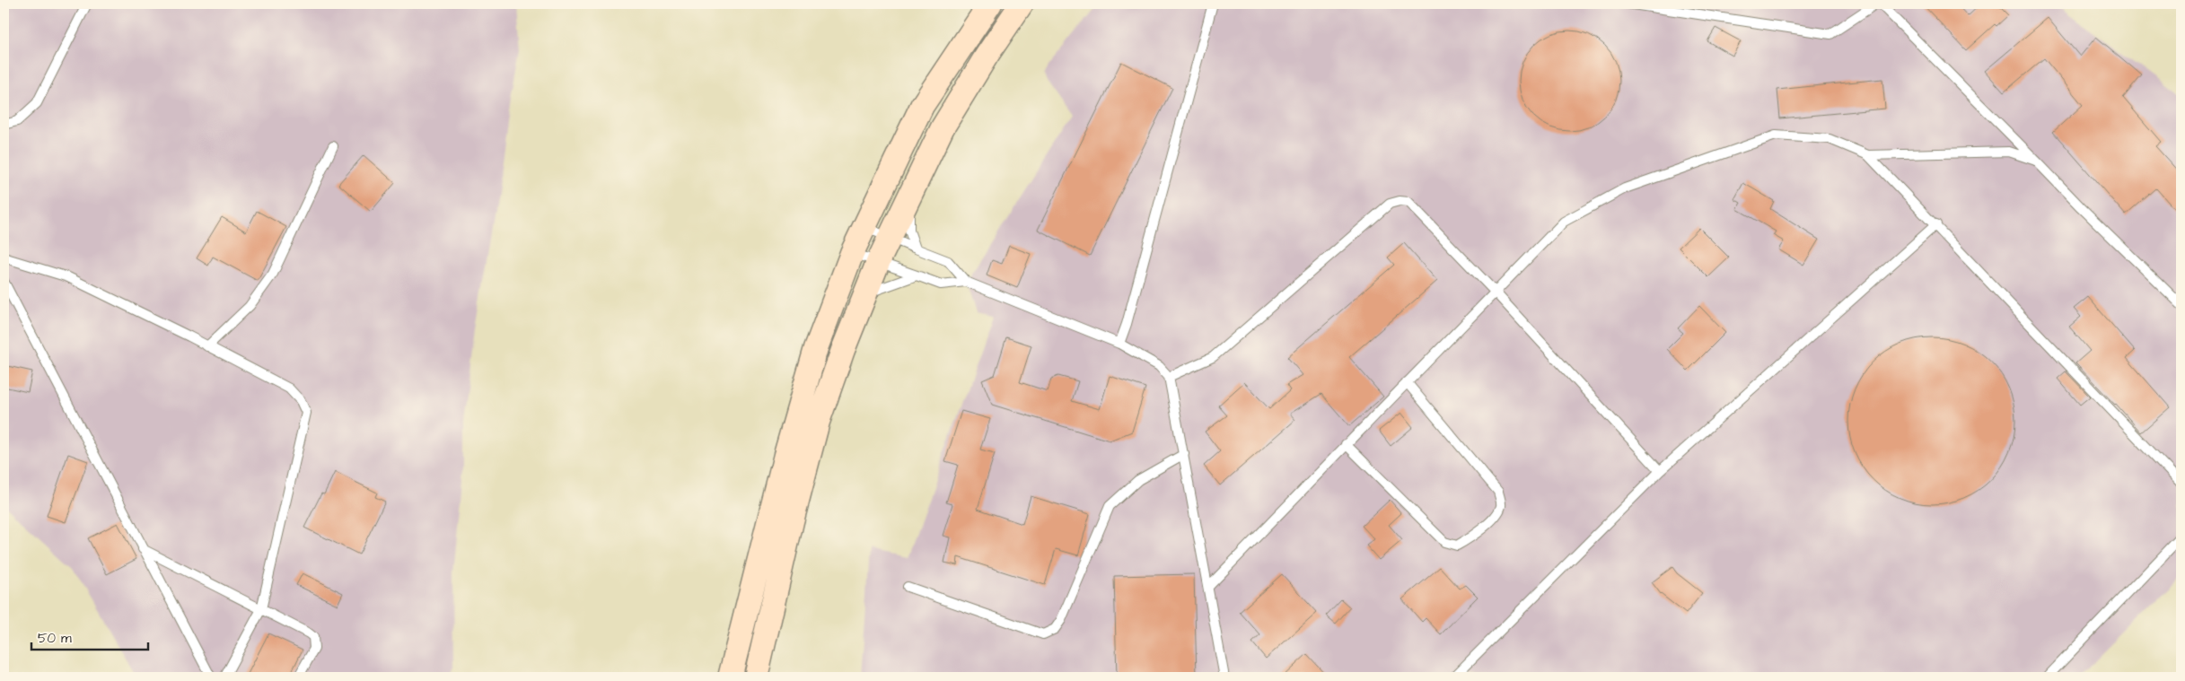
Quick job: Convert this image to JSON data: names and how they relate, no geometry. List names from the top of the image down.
{
  "scale_bar": "50 m"
}
